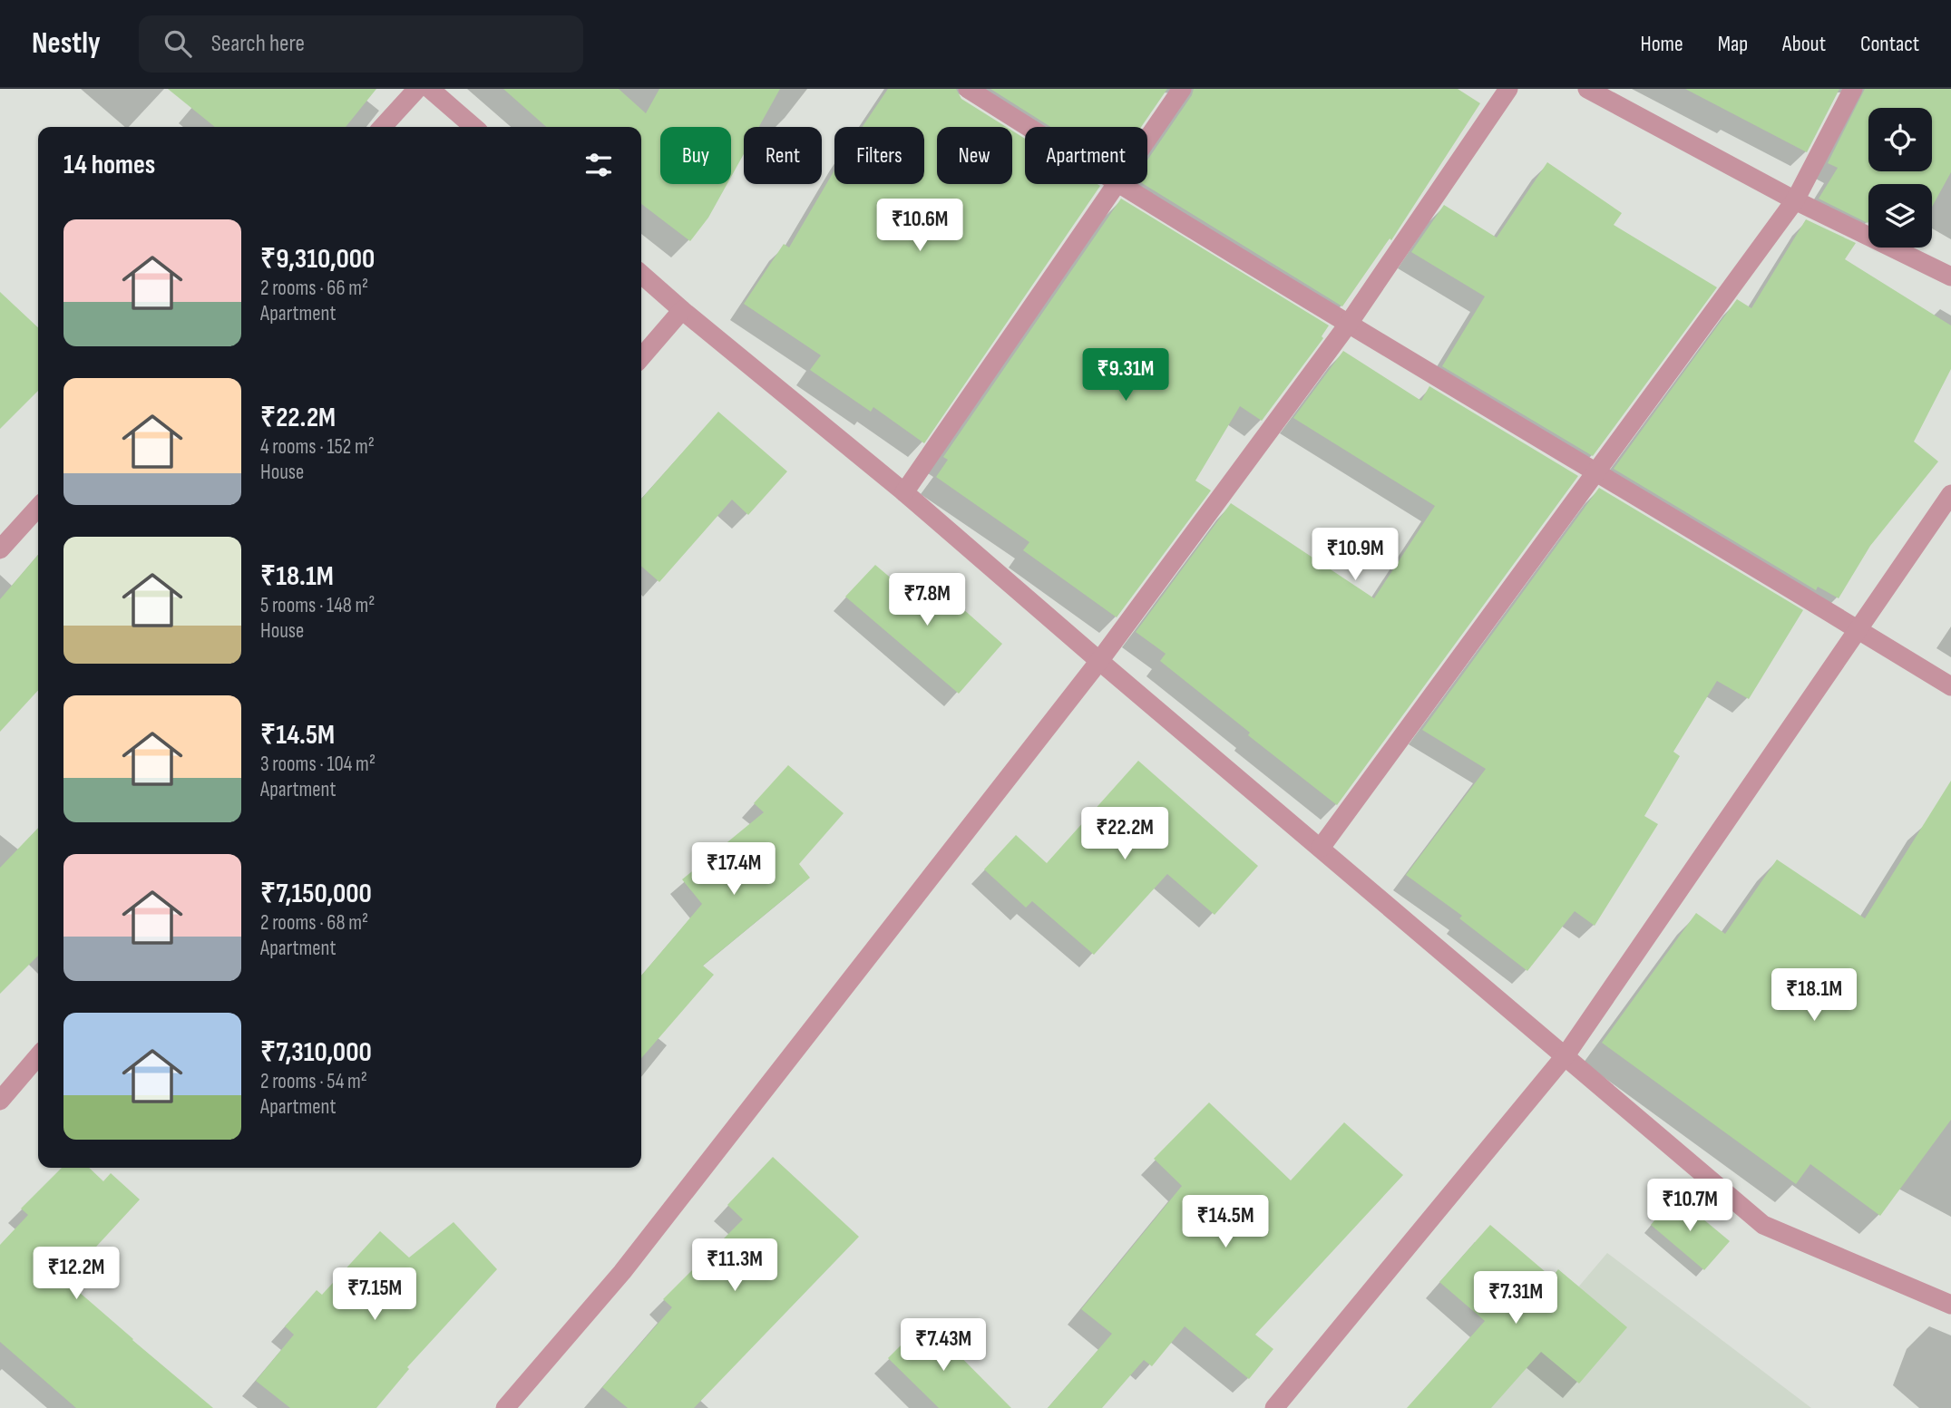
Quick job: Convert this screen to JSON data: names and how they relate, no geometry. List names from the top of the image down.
{
  "page": {
    "header": "Nestly",
    "search": "Search here",
    "nav": [
      "Home",
      "Map",
      "About",
      "Contact"
    ],
    "chip": [
      "Buy",
      "Rent",
      "Filters",
      "New",
      "Apartment"
    ],
    "heading": "14 homes",
    "price": [
      "₹10.6M",
      "₹9.31M",
      "₹10.9M",
      "₹7.8M",
      "₹22.2M",
      "₹17.4M",
      "₹18.1M",
      "₹10.7M",
      "₹14.5M",
      "₹11.3M",
      "₹12.2M",
      "₹7.15M",
      "₹7.31M",
      "₹7.43M"
    ],
    "list": [
      {
        "name": "₹9,310,000",
        "note": "2 rooms · 66 m² · Apartment"
      },
      {
        "name": "₹22.2M",
        "note": "4 rooms · 152 m² · House"
      },
      {
        "name": "₹18.1M",
        "note": "5 rooms · 148 m² · House"
      },
      {
        "name": "₹14.5M",
        "note": "3 rooms · 104 m² · Apartment"
      },
      {
        "name": "₹7,150,000",
        "note": "2 rooms · 68 m² · Apartment"
      },
      {
        "name": "₹7,310,000",
        "note": "2 rooms · 54 m² · Apartment"
      }
    ]
  }
}
